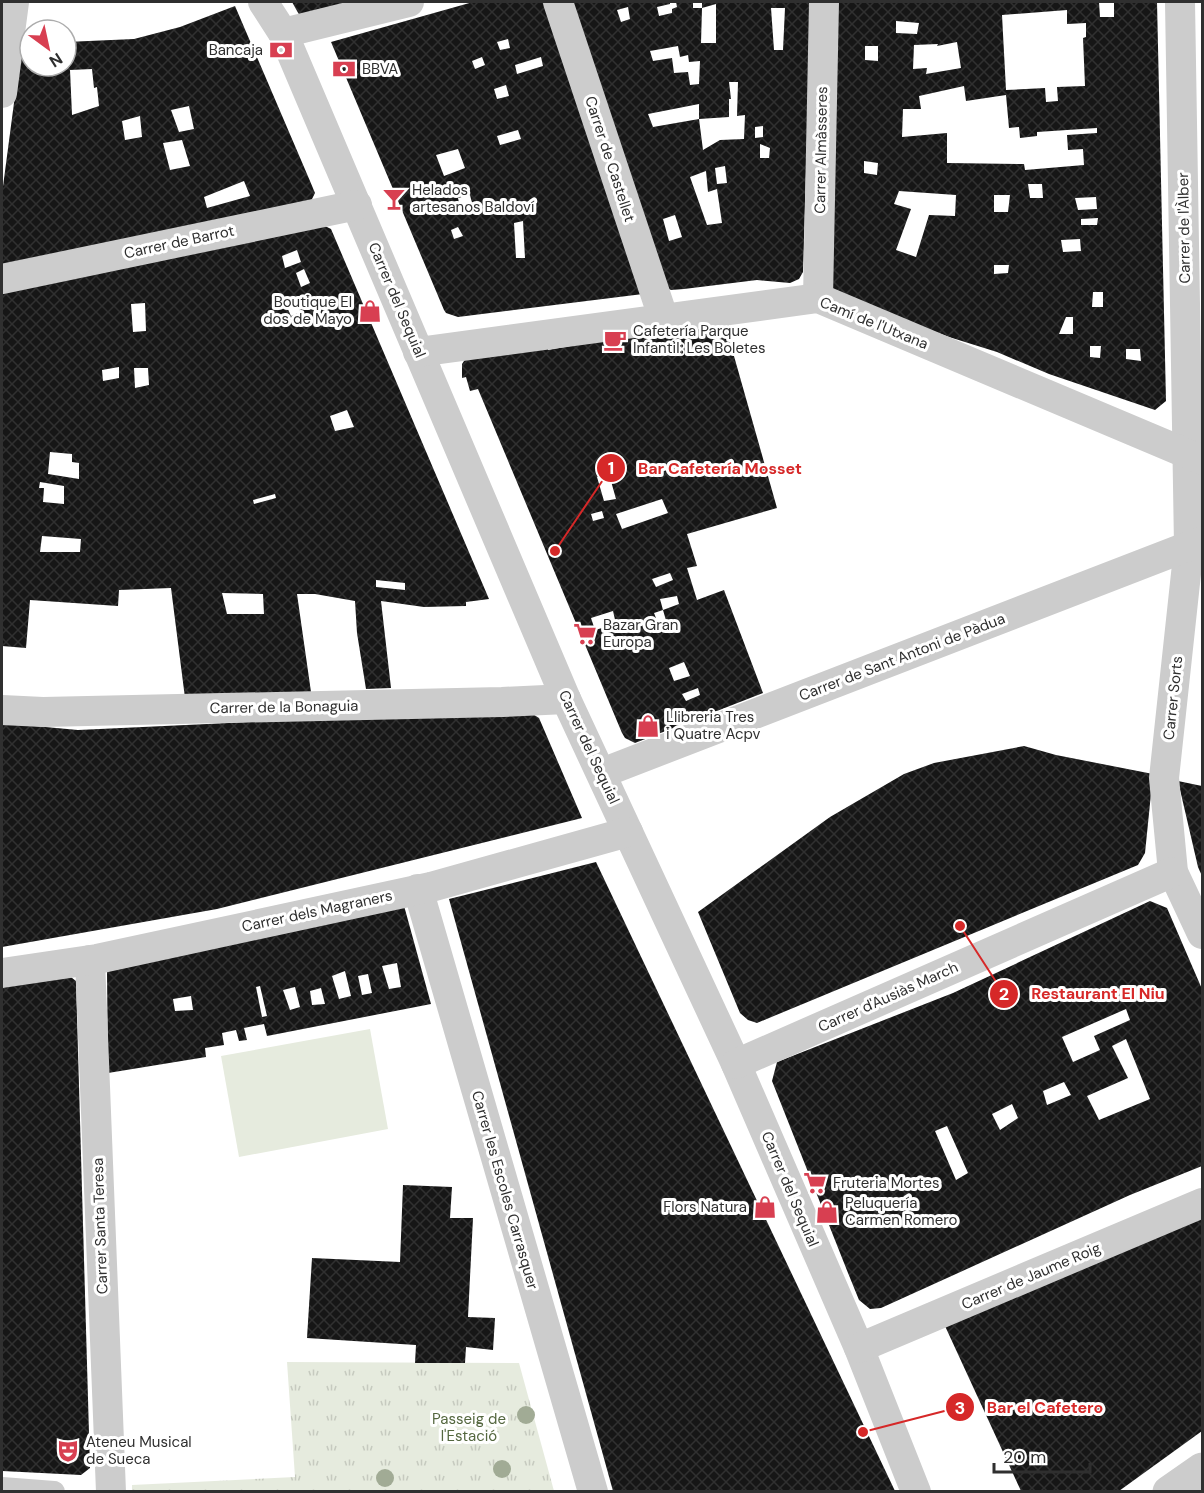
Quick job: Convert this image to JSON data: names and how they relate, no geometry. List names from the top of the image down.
{
  "streets": {
    "street": [
      "Carrer Almàsseres",
      "Carrer de Castellet",
      "Carrer de l'Àlber",
      "Carrer de Barrot",
      "Carrer del Sequial",
      "Camí de l'Utxana",
      "Carrer de Sant Antoni de Pàdua",
      "Carrer Sorts",
      "Carrer de la Bonaguia",
      "Carrer dels Magraners",
      "Carrer d'Ausiàs March",
      "Carrer les Escoles Carrasquer",
      "Carrer Santa Teresa",
      "Carrer de Jaume Roig"
    ]
  },
  "crossings": [
    ["Carrer Almàsseres", "Camí de l'Utxana"],
    ["Carrer de Castellet", "Camí de l'Utxana"],
    ["Carrer de l'Àlber", "Camí de l'Utxana"],
    ["Carrer de l'Àlber", "Carrer Sorts"],
    ["Carrer de Barrot", "Carrer del Sequial"],
    ["Carrer del Sequial", "Camí de l'Utxana"],
    ["Carrer del Sequial", "Carrer de Sant Antoni de Pàdua"],
    ["Carrer del Sequial", "Carrer de la Bonaguia"],
    ["Carrer del Sequial", "Carrer dels Magraners"],
    ["Carrer del Sequial", "Carrer d'Ausiàs March"],
    ["Carrer del Sequial", "Carrer de Jaume Roig"],
    ["Camí de l'Utxana", "Carrer Sorts"],
    ["Carrer de Sant Antoni de Pàdua", "Carrer Sorts"],
    ["Carrer Sorts", "Carrer d'Ausiàs March"],
    ["Carrer dels Magraners", "Carrer les Escoles Carrasquer"],
    ["Carrer dels Magraners", "Carrer Santa Teresa"]
  ],
  "parks": ["Passeig de l'Estació"],
  "places": {
    "bank": ["Bancaja", "BBVA"],
    "bar": ["Helados artesanos Baldoví"],
    "shop": [
      "Boutique El dos de Mayo",
      "Llibreria Tres i Quatre Acpv",
      "Flors Natura",
      "Peluquería Carmen Romero"
    ],
    "cafe": ["Cafetería Parque Infantil: Les Boletes"],
    "other": ["Bar Cafetería Mosset", "Restaurant El Niu", "Bar el Cafetero"],
    "supermarket": ["Bazar Gran Europa", "Fruteria Mortes"],
    "theatre": ["Ateneu Musical de Sueca"]
  },
  "scale_bar": "20 m",
  "north": "bottom right"
}
